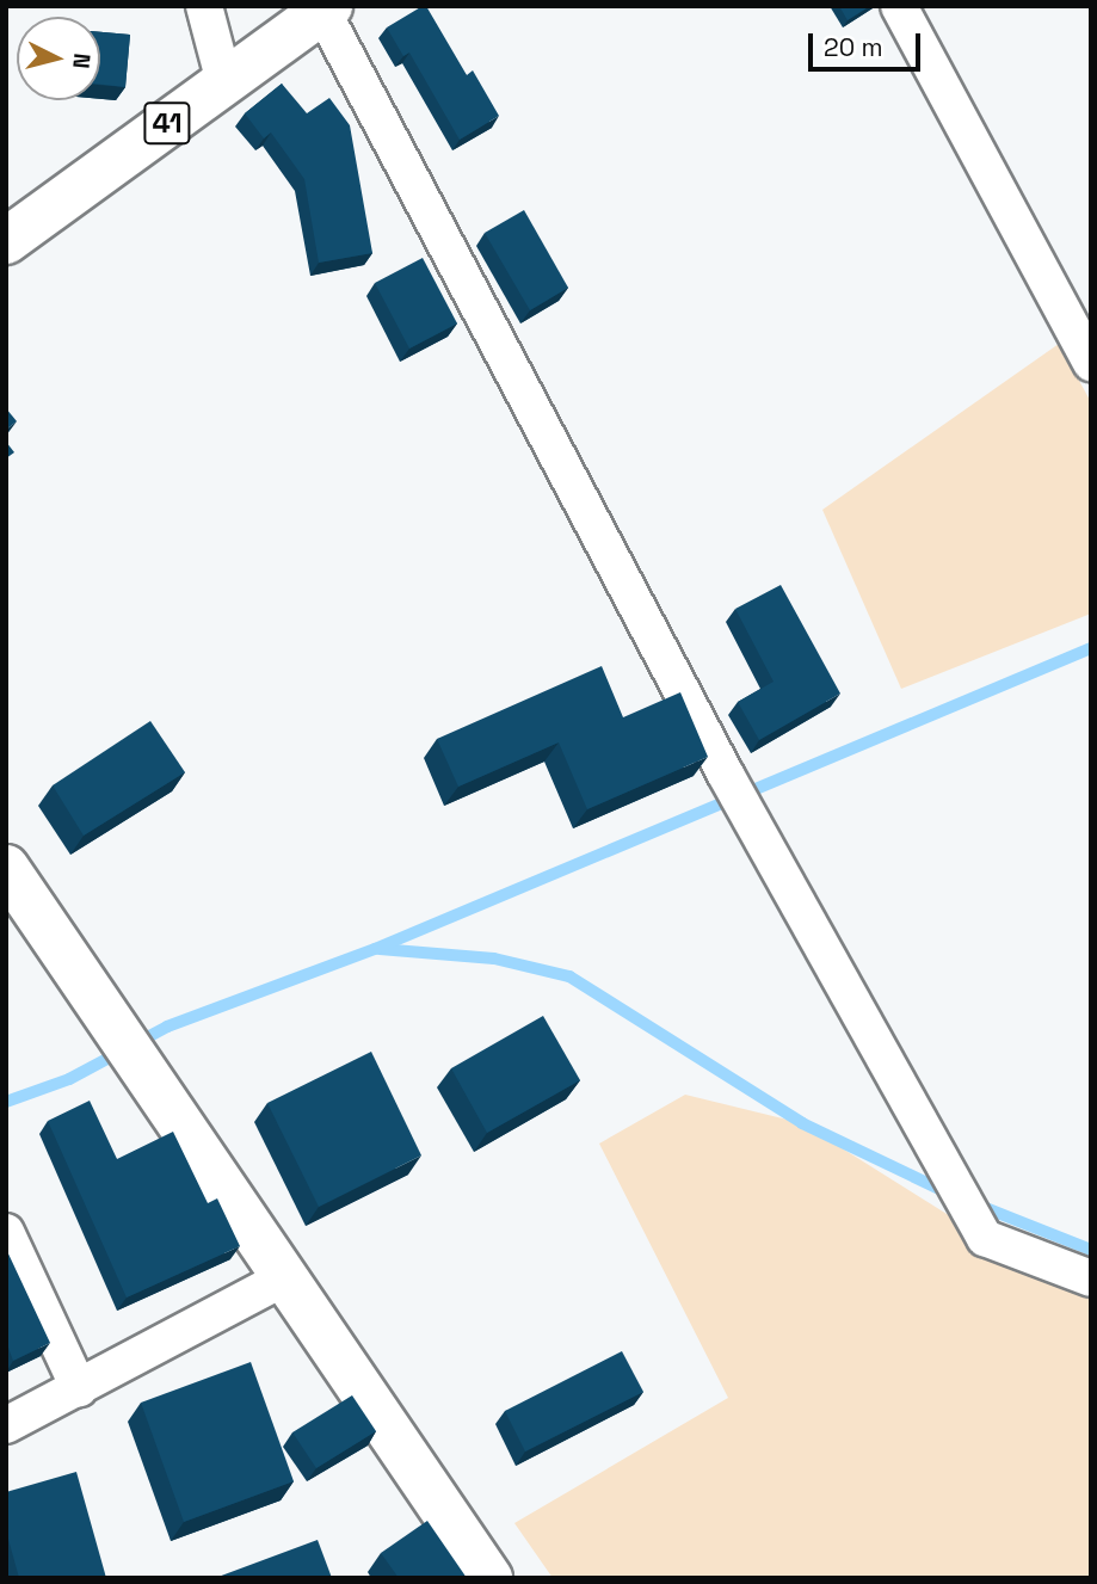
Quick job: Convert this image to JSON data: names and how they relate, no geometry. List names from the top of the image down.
{
  "streets": {
    "street": ["41"]
  },
  "scale_bar": "20 m",
  "north": "right"
}
